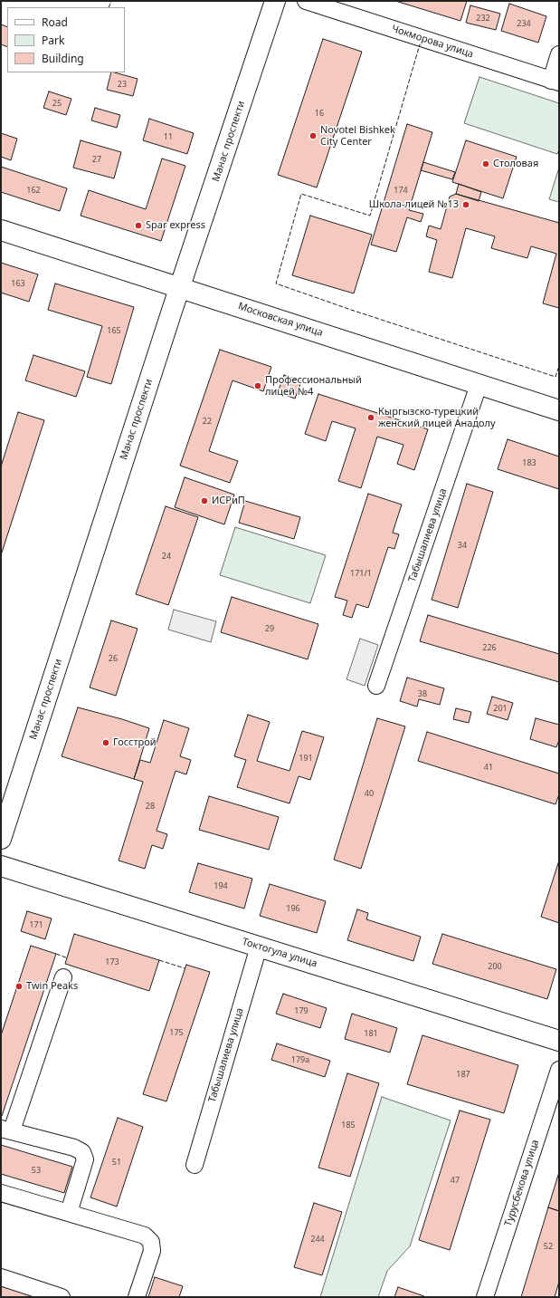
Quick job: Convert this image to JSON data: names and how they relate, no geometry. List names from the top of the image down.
{
  "streets": {
    "main road": ["Манас проспекти", "Московская улица", "Токтогула улица"],
    "street": ["Чокморова улица", "Табышалиева улица", "Турусбекова улица"]
  },
  "crossings": [
    ["Манас проспекти", "Московская улица"],
    ["Московская улица", "Табышалиева улица"],
    ["Табышалиева улица", "Токтогула улица"]
  ],
  "places": [
    "Novotel Bishkek City Center",
    "Столовая",
    "Школа-лицей №13",
    "Spar express",
    "Профессиональный лицей №4",
    "Кыргызско-турецкий женский лицей Анадолу",
    "ИСРиП",
    "Госстрой",
    "Twin Peaks"
  ],
  "house_numbers": [
    "232",
    "234",
    "23",
    "25",
    "16",
    "11",
    "27",
    "162",
    "174",
    "163",
    "165",
    "22",
    "183",
    "34",
    "24",
    "171/1",
    "29",
    "226",
    "26",
    "38",
    "201",
    "191",
    "41",
    "40",
    "28",
    "194",
    "196",
    "171",
    "173",
    "200",
    "179",
    "175",
    "181",
    "179а",
    "187",
    "185",
    "51",
    "53",
    "47",
    "244",
    "52"
  ],
  "legend": ["Road", "Park", "Building"]
}
